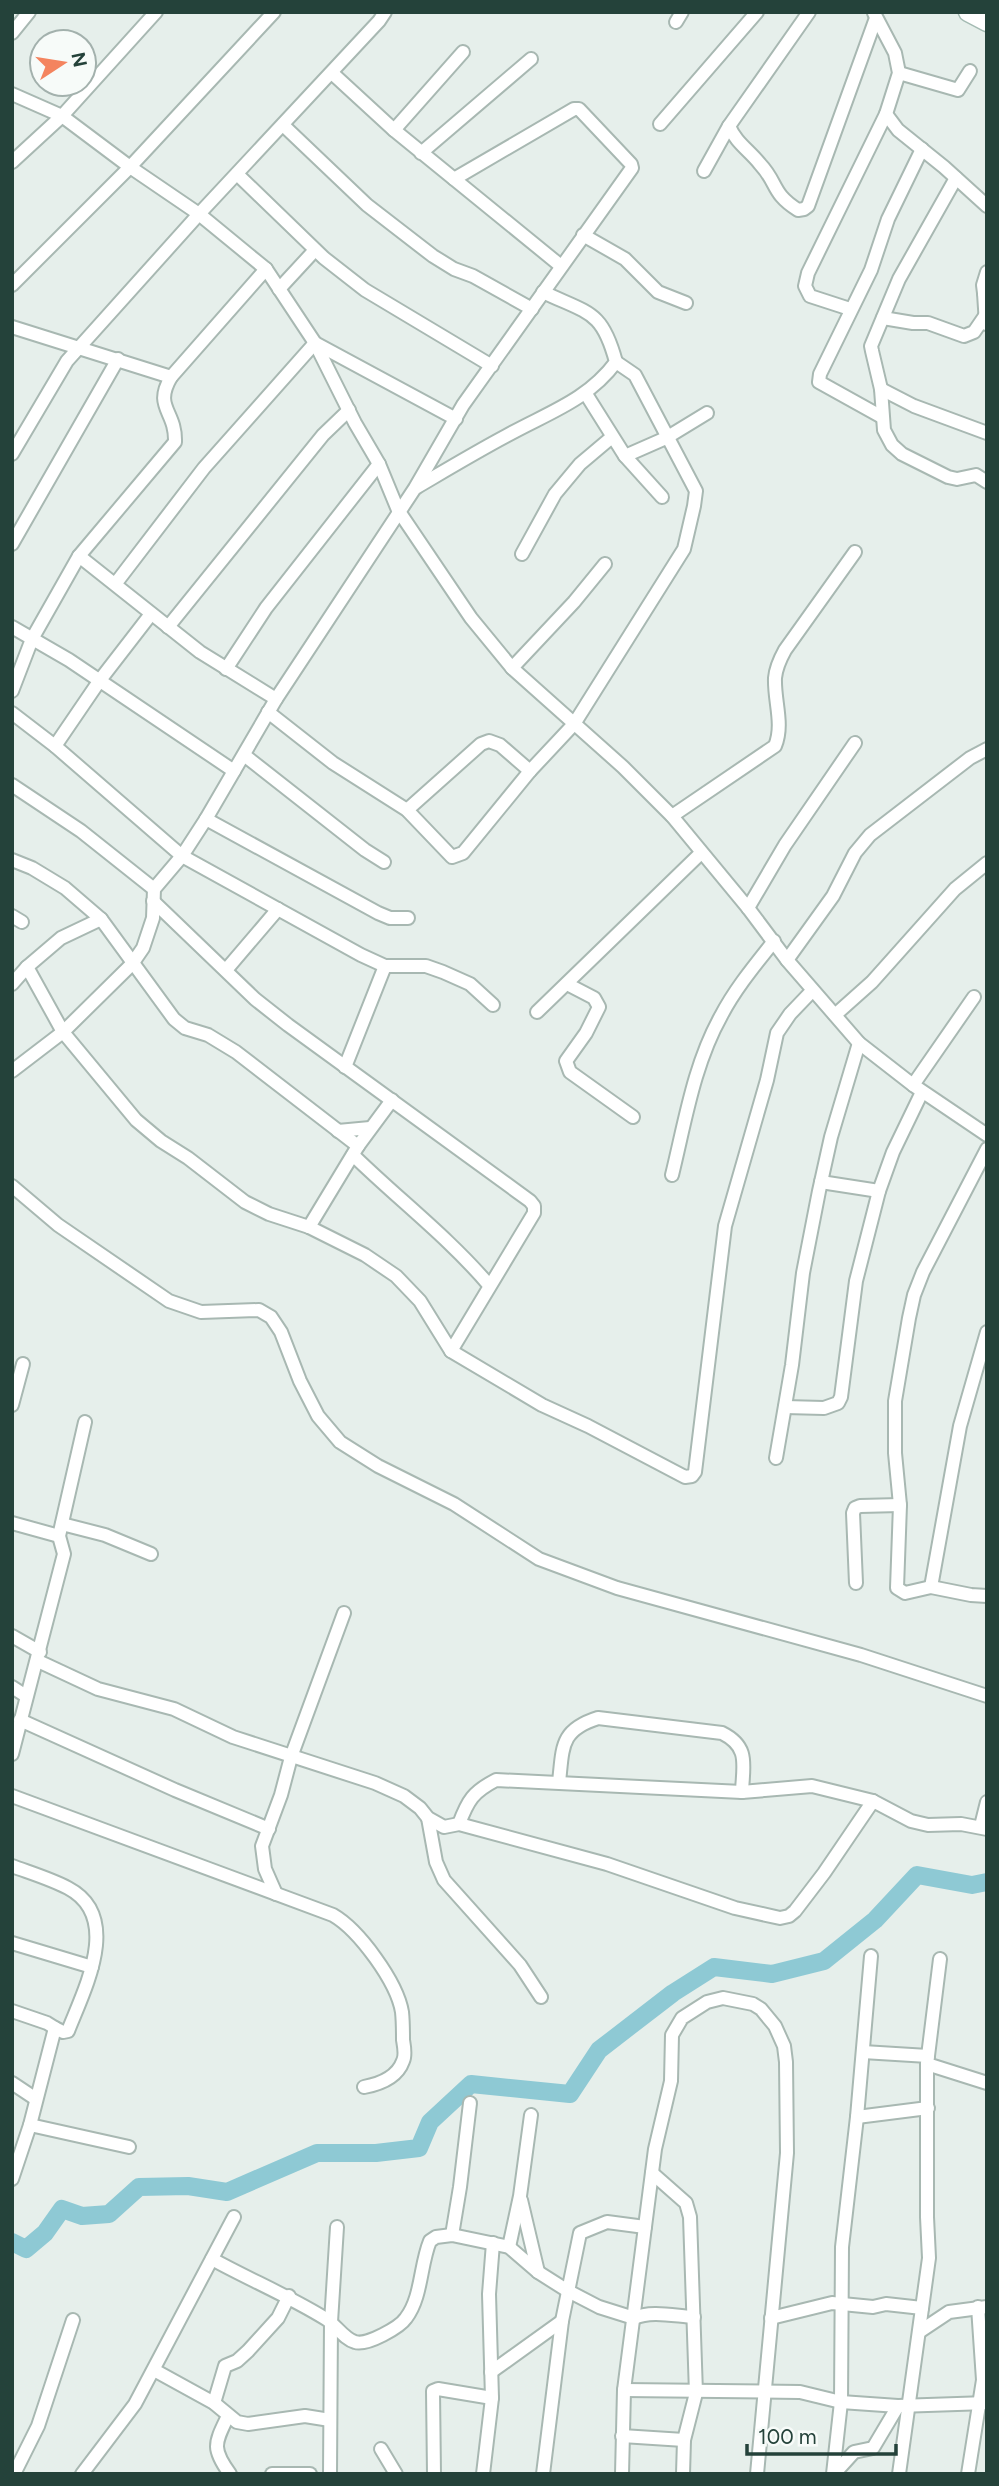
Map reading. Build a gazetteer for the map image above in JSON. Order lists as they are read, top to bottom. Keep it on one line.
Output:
{"scale_bar":"100 m","north":"right"}
